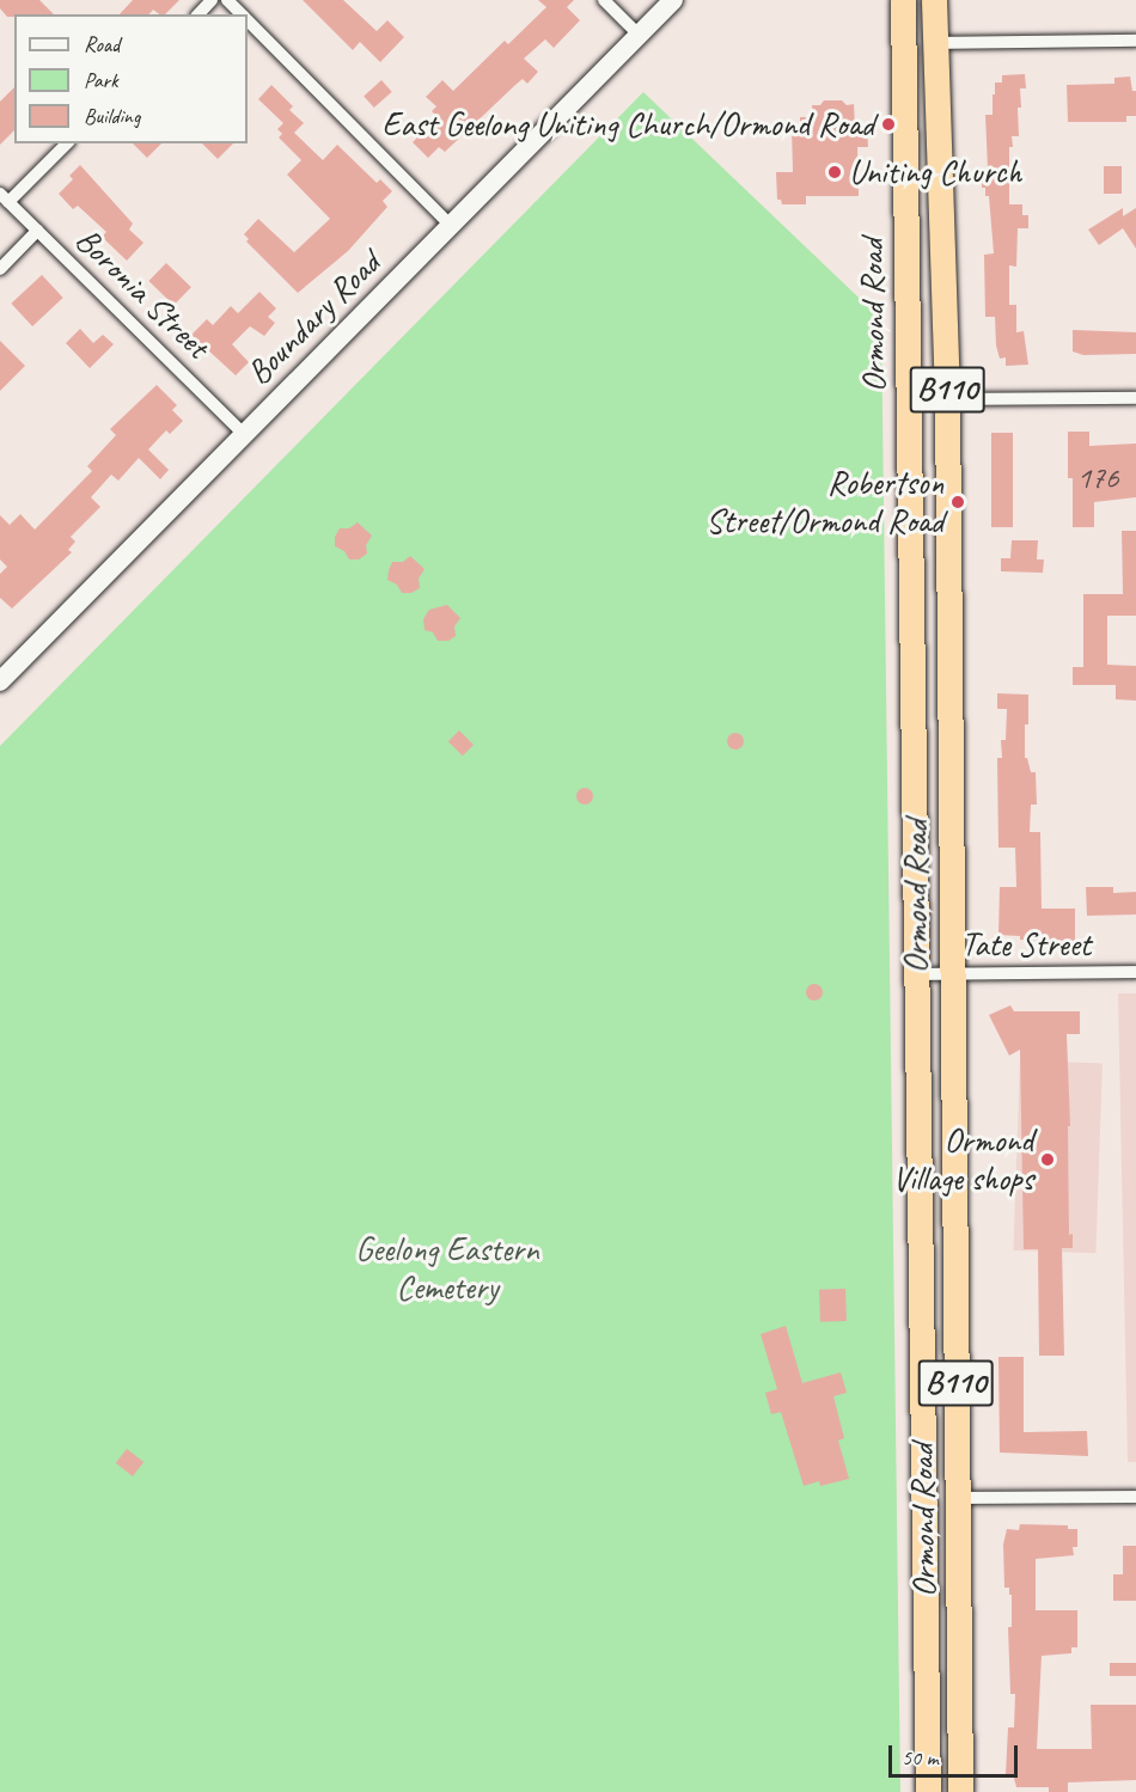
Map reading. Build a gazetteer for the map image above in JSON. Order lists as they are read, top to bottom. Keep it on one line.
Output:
{"streets":{"highway":["Ormond Road","B110"],"main road":["Boundary Road"],"street":["Boronia Street","Tate Street"]},"crossings":[["Boronia Street","Boundary Road"],["Ormond Road","Tate Street"]],"parks":["Geelong Eastern Cemetery"],"places":["East Geelong Uniting Church/Ormond Road","Uniting Church","Robertson Street/Ormond Road","Ormond Village shops"],"house_numbers":["176"],"legend":["Road","Park","Building"],"scale_bar":"50 m"}
